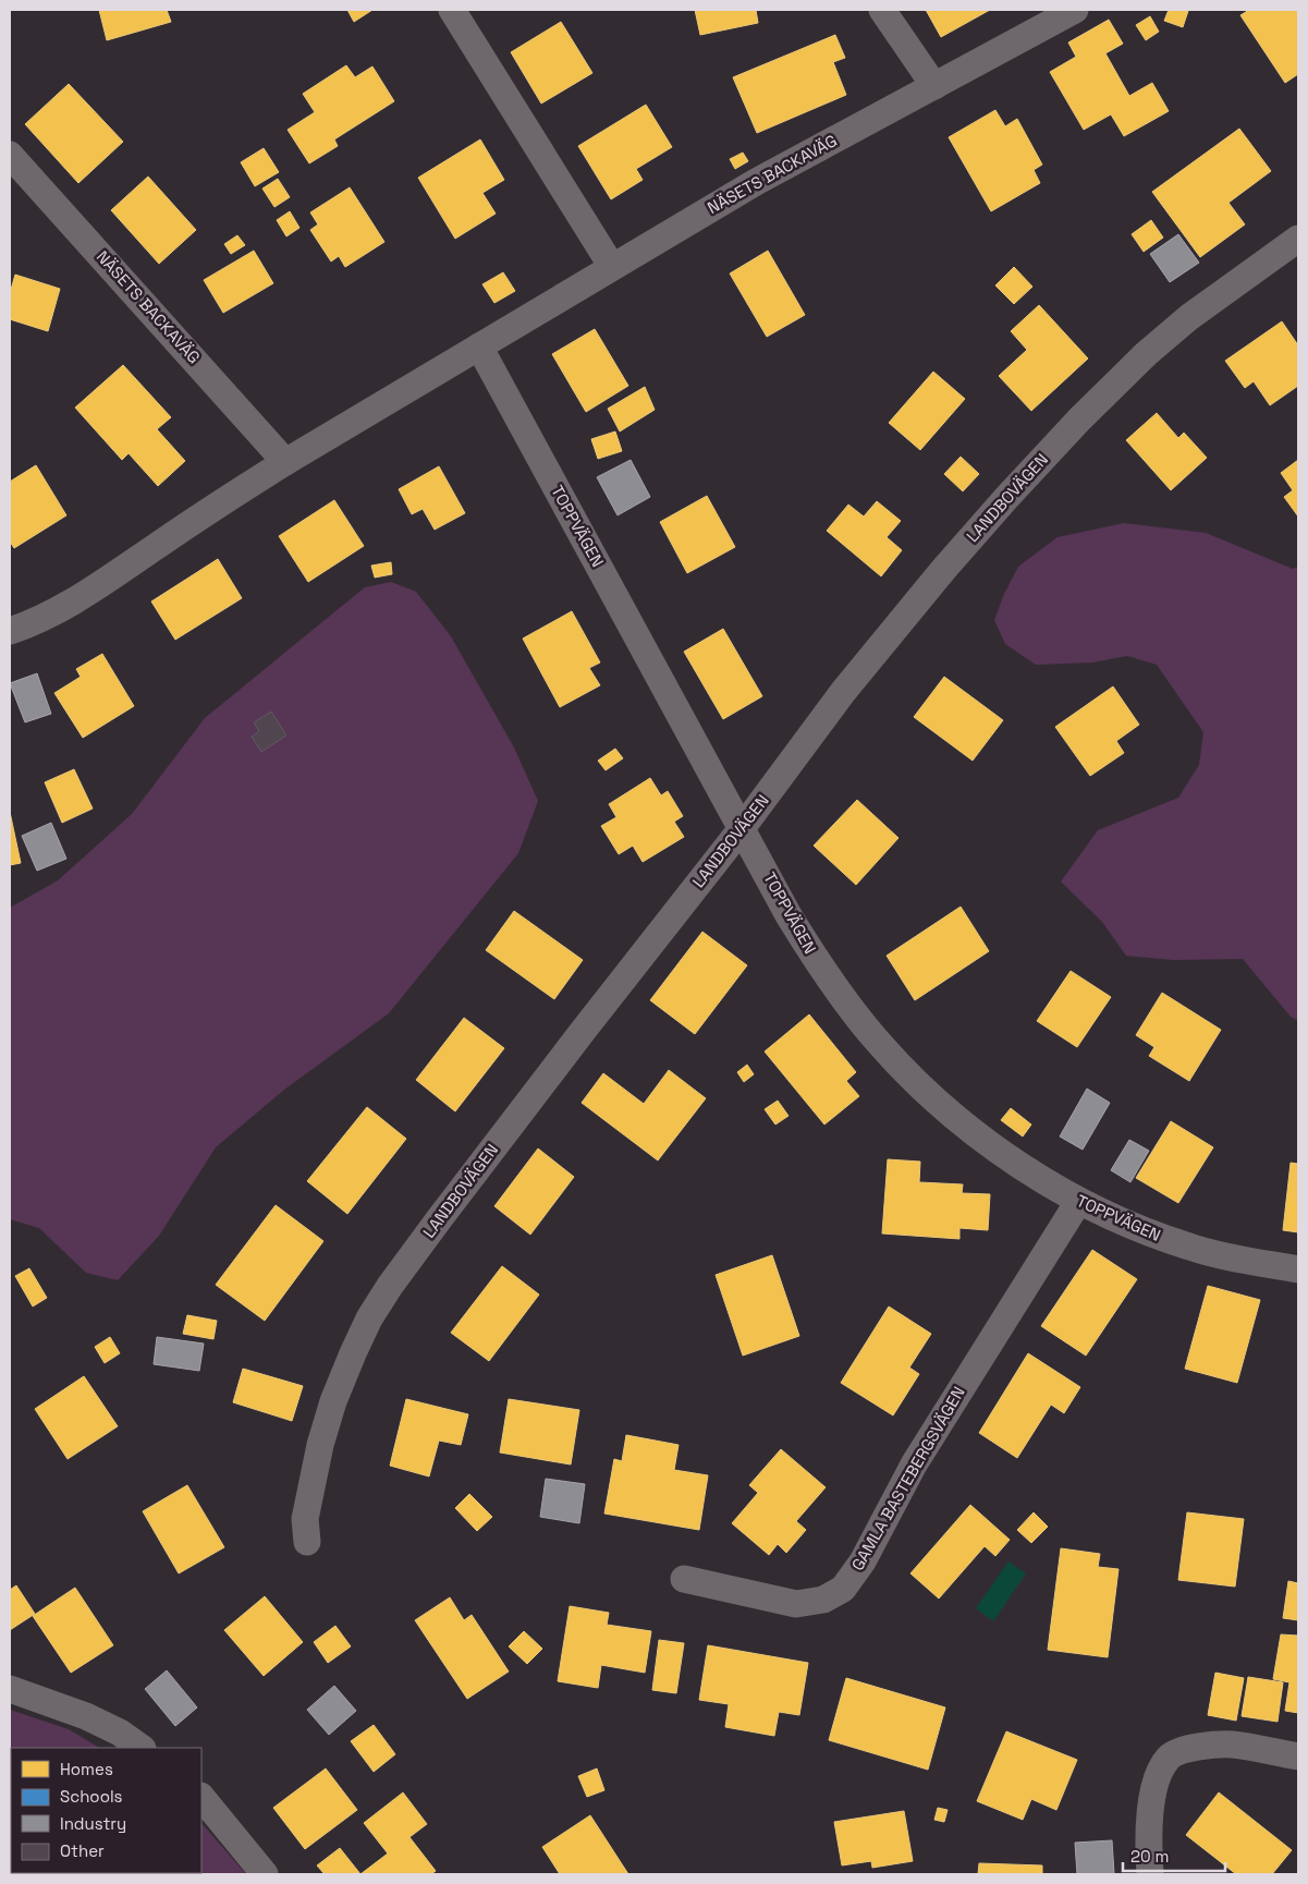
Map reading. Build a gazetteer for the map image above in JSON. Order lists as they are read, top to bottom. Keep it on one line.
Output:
{"streets":{"street":["NÄSETS BACKAVÄG","LANDBOVÄGEN","TOPPVÄGEN","GAMLA BASTEBERGSVÄGEN"]},"crossings":[["NÄSETS BACKAVÄG","TOPPVÄGEN"],["LANDBOVÄGEN","TOPPVÄGEN"],["TOPPVÄGEN","GAMLA BASTEBERGSVÄGEN"]],"legend":["Homes","Schools","Industry","Other"],"scale_bar":"20 m"}
